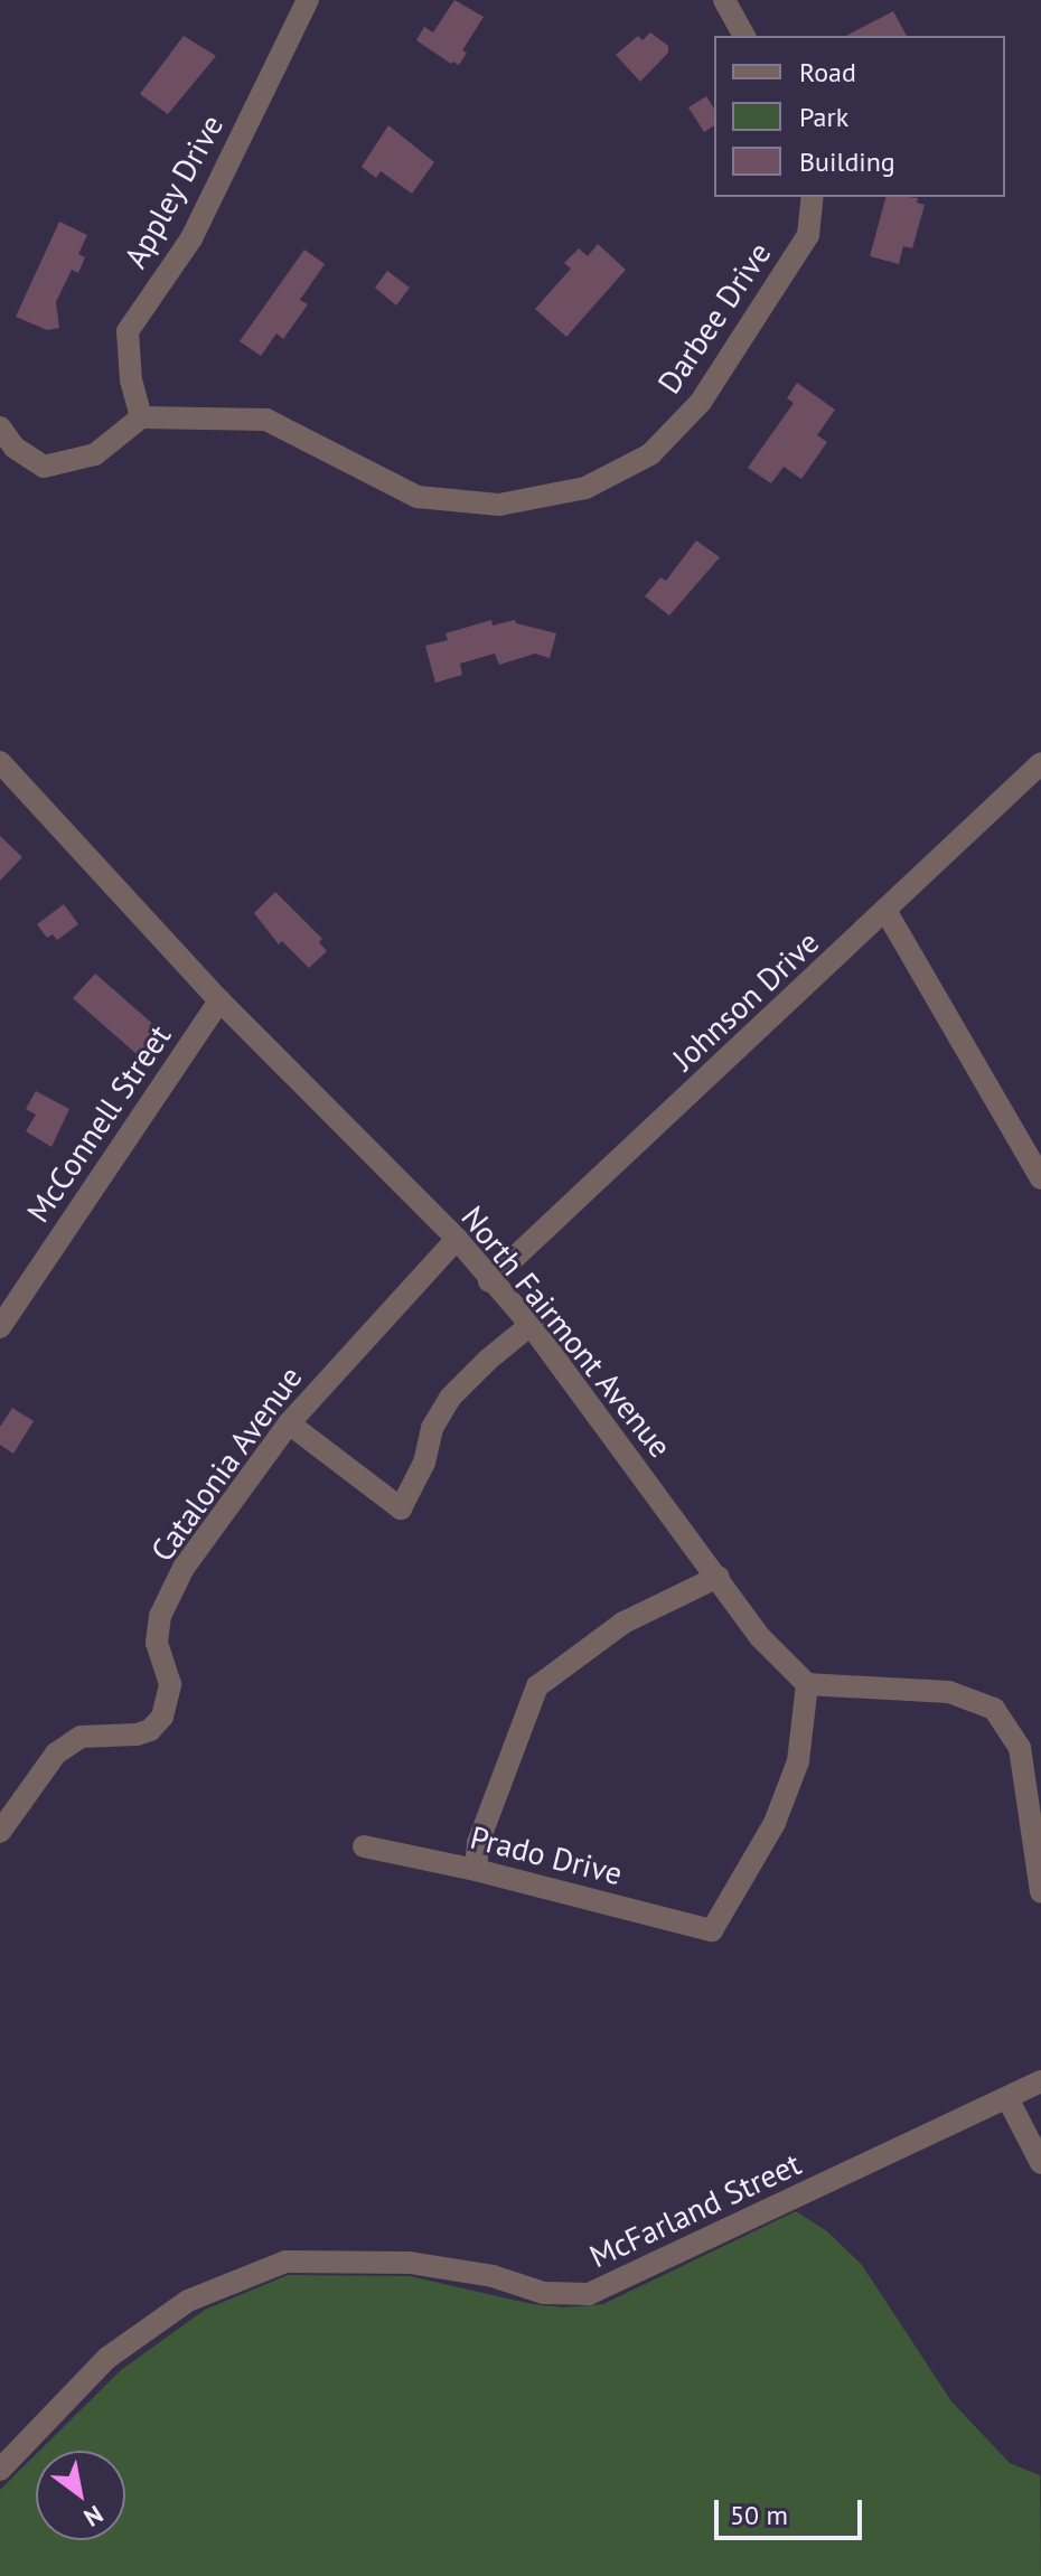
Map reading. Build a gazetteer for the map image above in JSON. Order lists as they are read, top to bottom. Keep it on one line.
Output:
{"streets":{"street":["Appley Drive","Darbee Drive","Johnson Drive","McConnell Street","North Fairmont Avenue","Catalonia Avenue","Prado Drive","McFarland Street"]},"crossings":[["Appley Drive","Darbee Drive"],["Johnson Drive","North Fairmont Avenue"],["McConnell Street","North Fairmont Avenue"],["North Fairmont Avenue","Catalonia Avenue"],["North Fairmont Avenue","Prado Drive"]],"legend":["Road","Park","Building"],"scale_bar":"50 m","north":"bottom right"}
